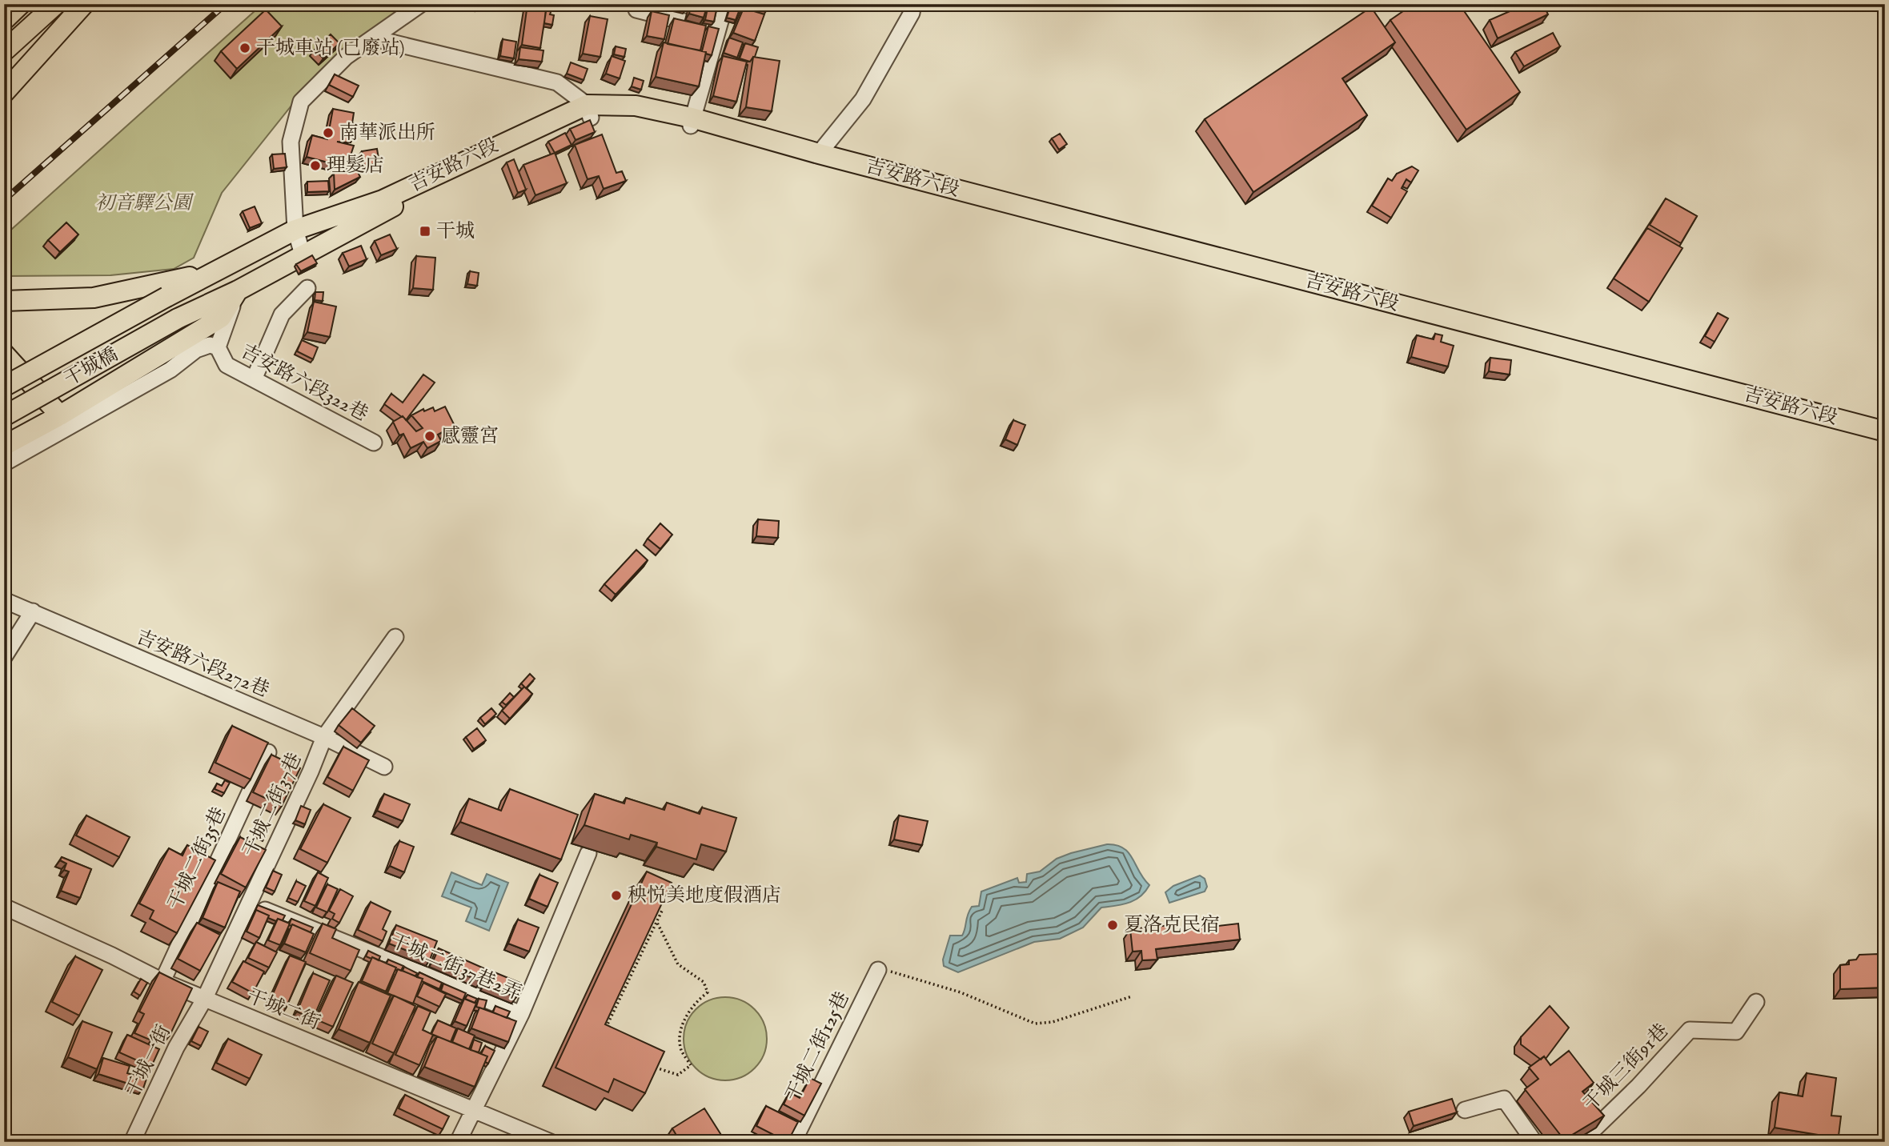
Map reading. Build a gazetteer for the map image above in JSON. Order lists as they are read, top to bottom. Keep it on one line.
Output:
{"streets":{"main road":["吉安路六段","干城橋"],"street":["吉安路六段322巷","吉安路六段272巷","干城二街37巷","干城二街35巷","干城二街37巷2弄","干城二街","干城二街125巷","干城一街","干城三街91巷"]},"crossings":[["吉安路六段","干城橋"],["吉安路六段","吉安路六段322巷"],["吉安路六段272巷","干城二街37巷"],["干城二街37巷","干城二街37巷2弄"],["干城二街37巷","干城二街"],["干城二街37巷","干城一街"],["干城二街35巷","干城二街"],["干城二街37巷2弄","干城二街"],["干城二街","干城一街"]],"parks":["初音驛公園"],"places":{"other":["干城車站 (已廢站)","南華派出所","理髮店","感靈宮","秧悦美地度假酒店","夏洛克民宿"],"transit":["干城"]}}
